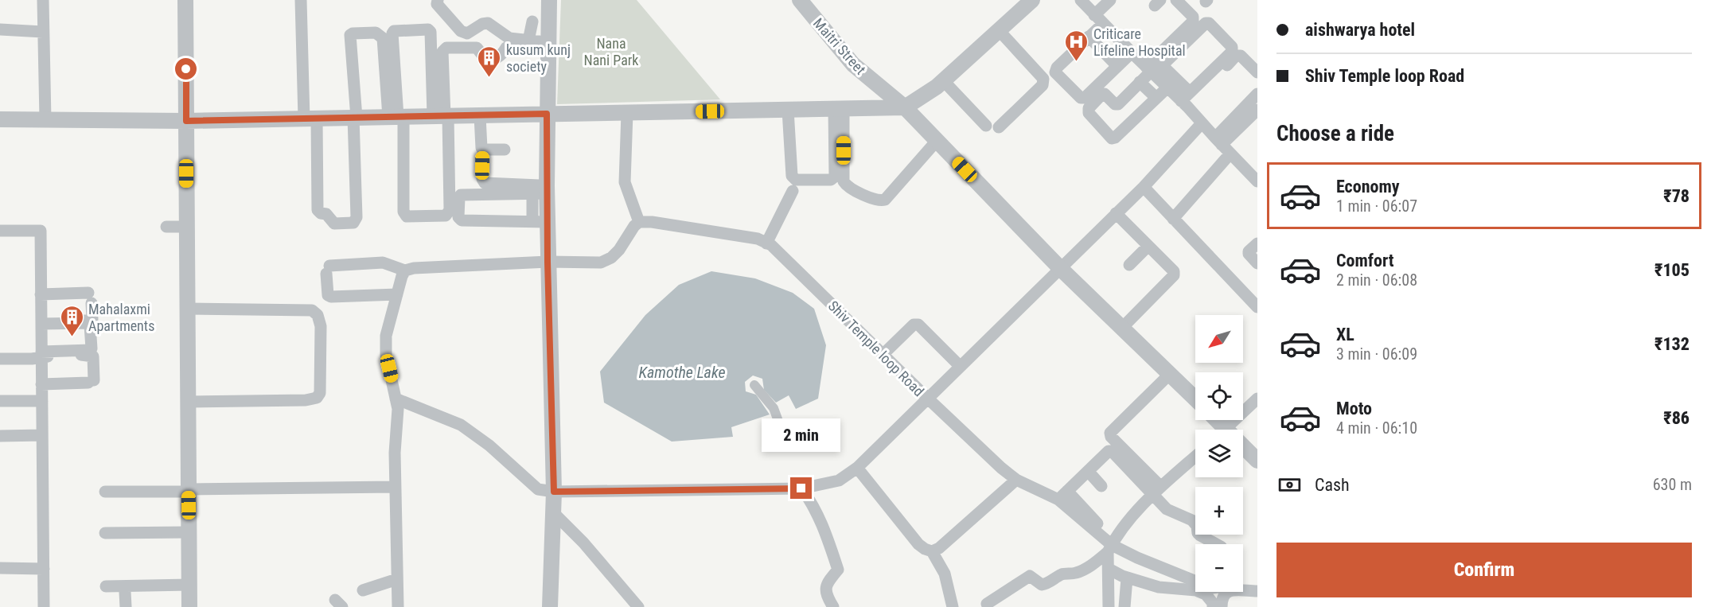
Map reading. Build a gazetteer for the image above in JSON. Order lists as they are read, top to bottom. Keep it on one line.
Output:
{"streets":{"street":["Maitri Street","Shiv Temple loop Road"]},"water":["Kamothe Lake"],"parks":["Nana Nani Park"],"places":{"hospital":["Criticare Lifeline Hospital"],"building":["kusum kunj society","Mahalaxmi Apartments"]},"north":"bottom left","page":{"banner":["aishwarya hotel","Shiv Temple loop Road"],"heading":"Choose a ride","list":[{"name":"Economy","note":"1 min · 06:07","value":"₹78"},{"name":"Comfort","note":"2 min · 06:08","value":"₹105"},{"name":"XL","note":"3 min · 06:09","value":"₹132"},{"name":"Moto","note":"4 min · 06:10","value":"₹86"}],"map_buttons":["+","−"],"bubble":"2 min","pay":["Cash","630 m"],"buttons":"Confirm"}}
